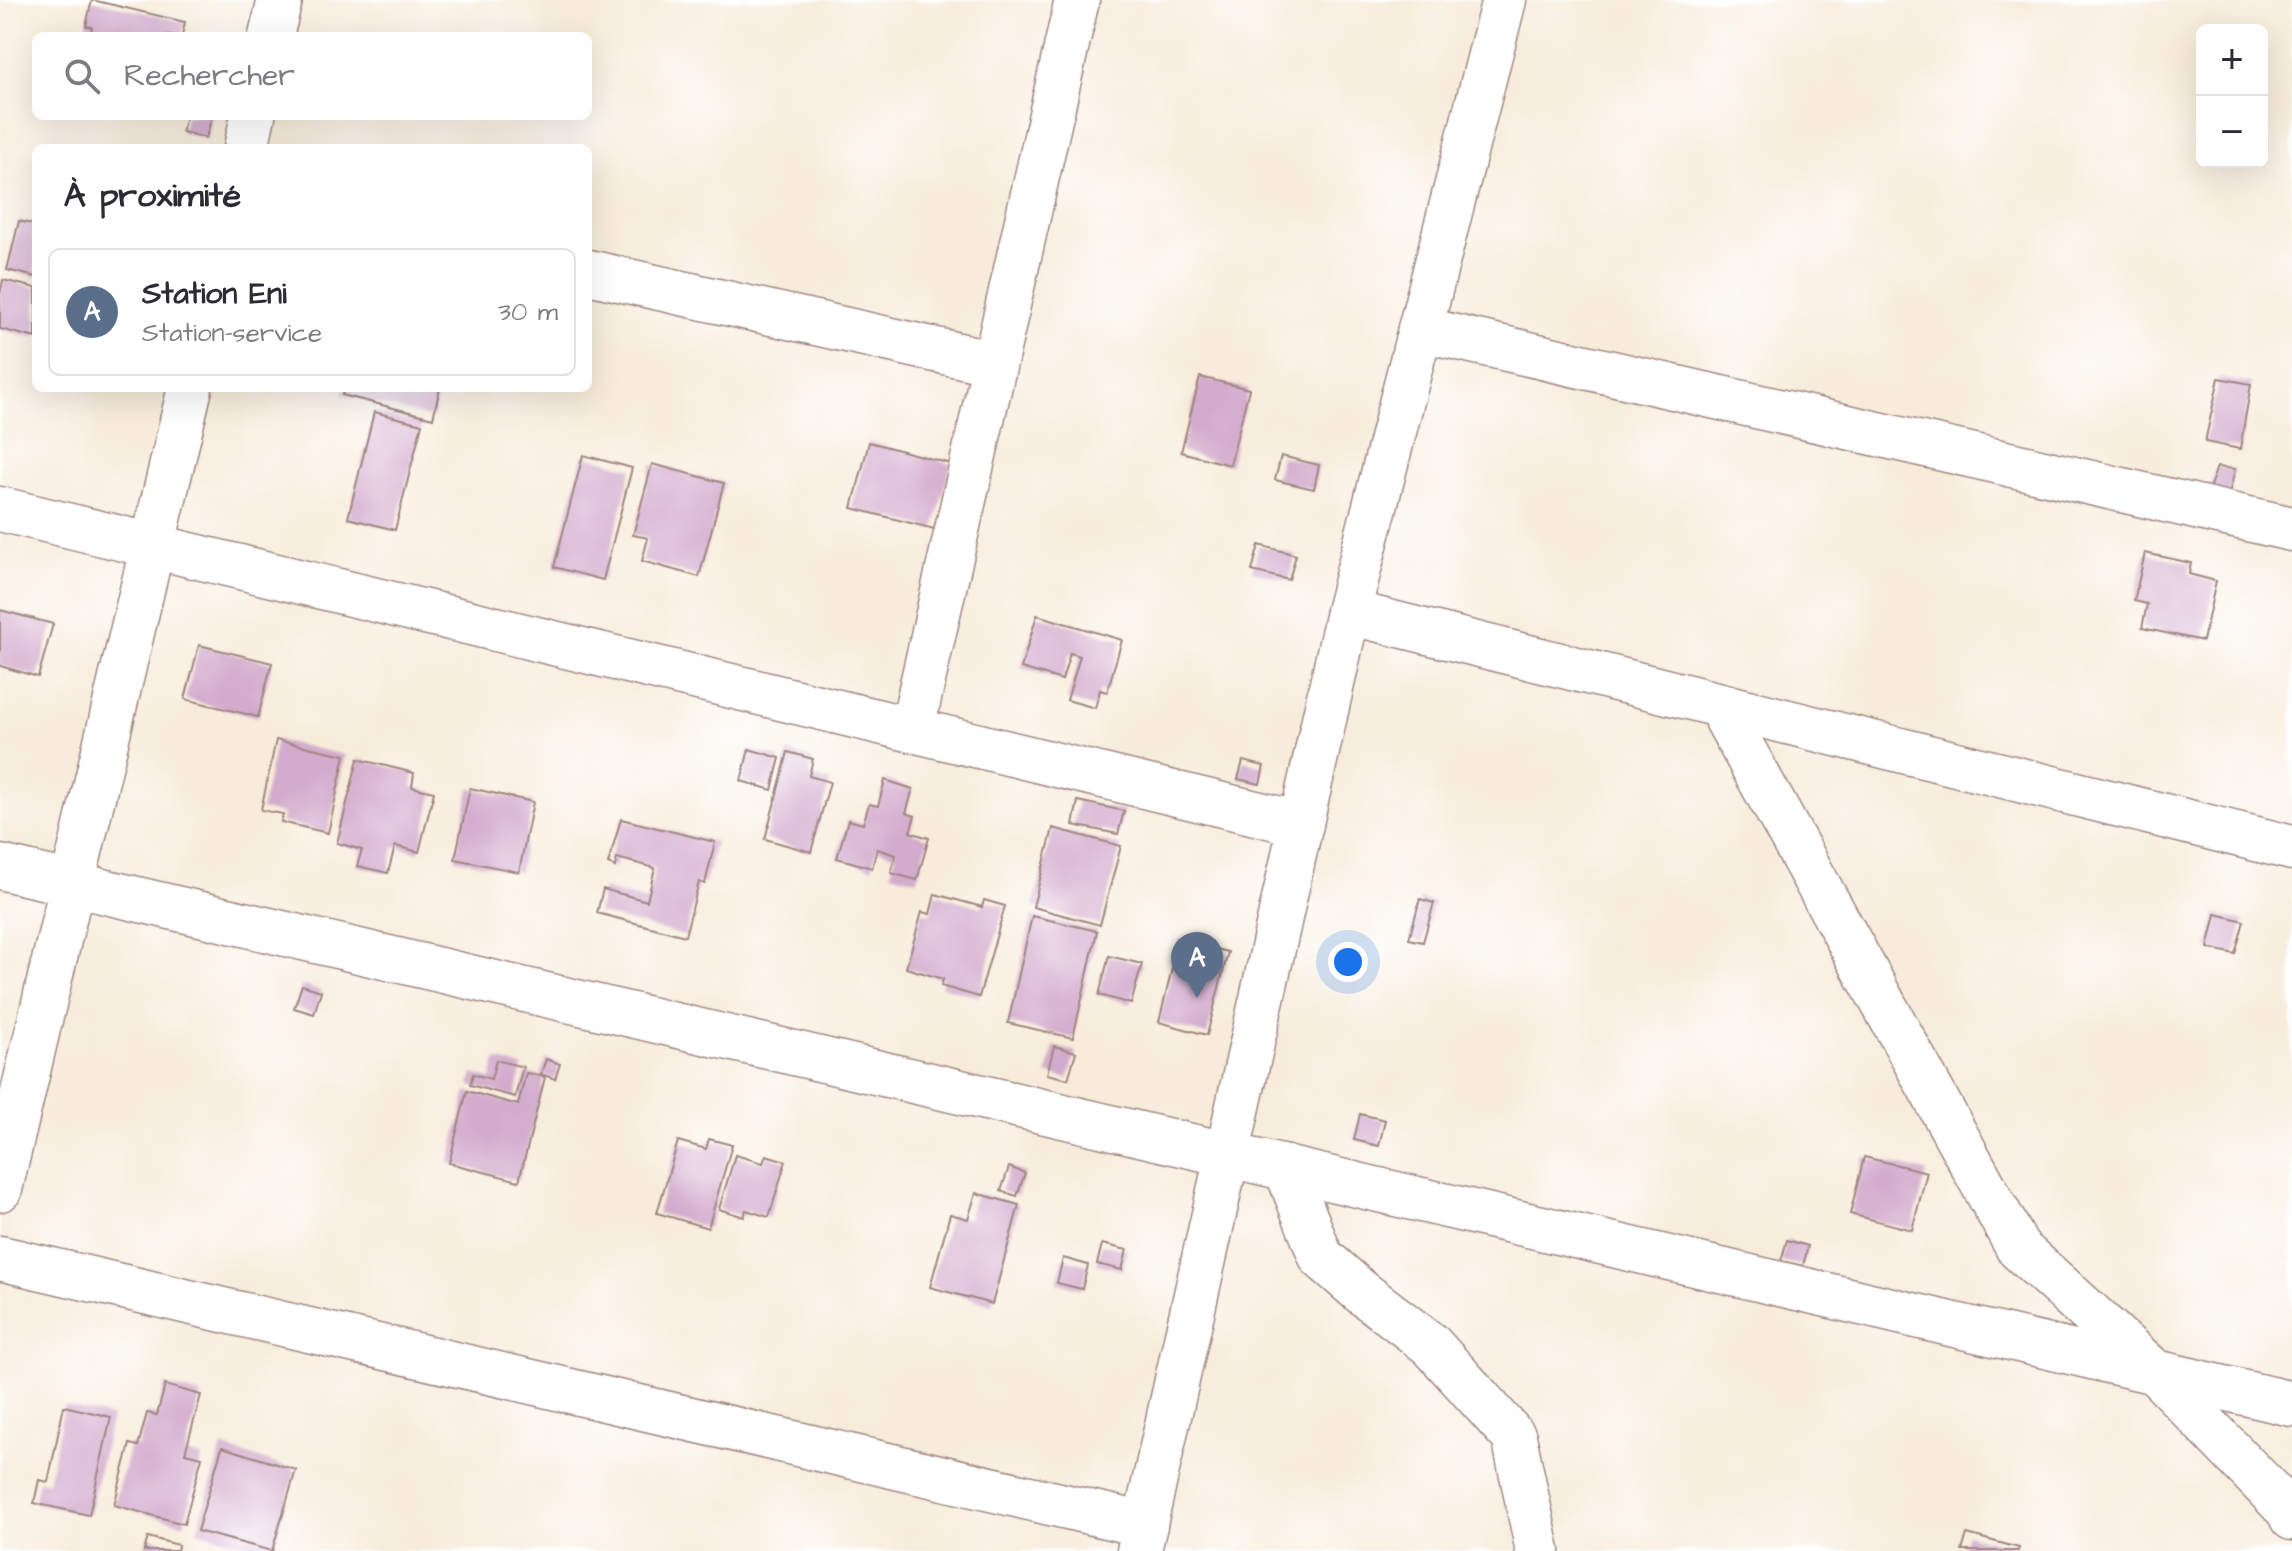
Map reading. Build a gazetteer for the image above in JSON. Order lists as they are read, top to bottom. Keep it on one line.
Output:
{"page":{"map_buttons":["+","−"],"search":"Rechercher","heading":"À proximité","list":[{"mark":"A","name":"Station Eni","note":"Station-service","value":"30 m"}],"pins":"A"}}
